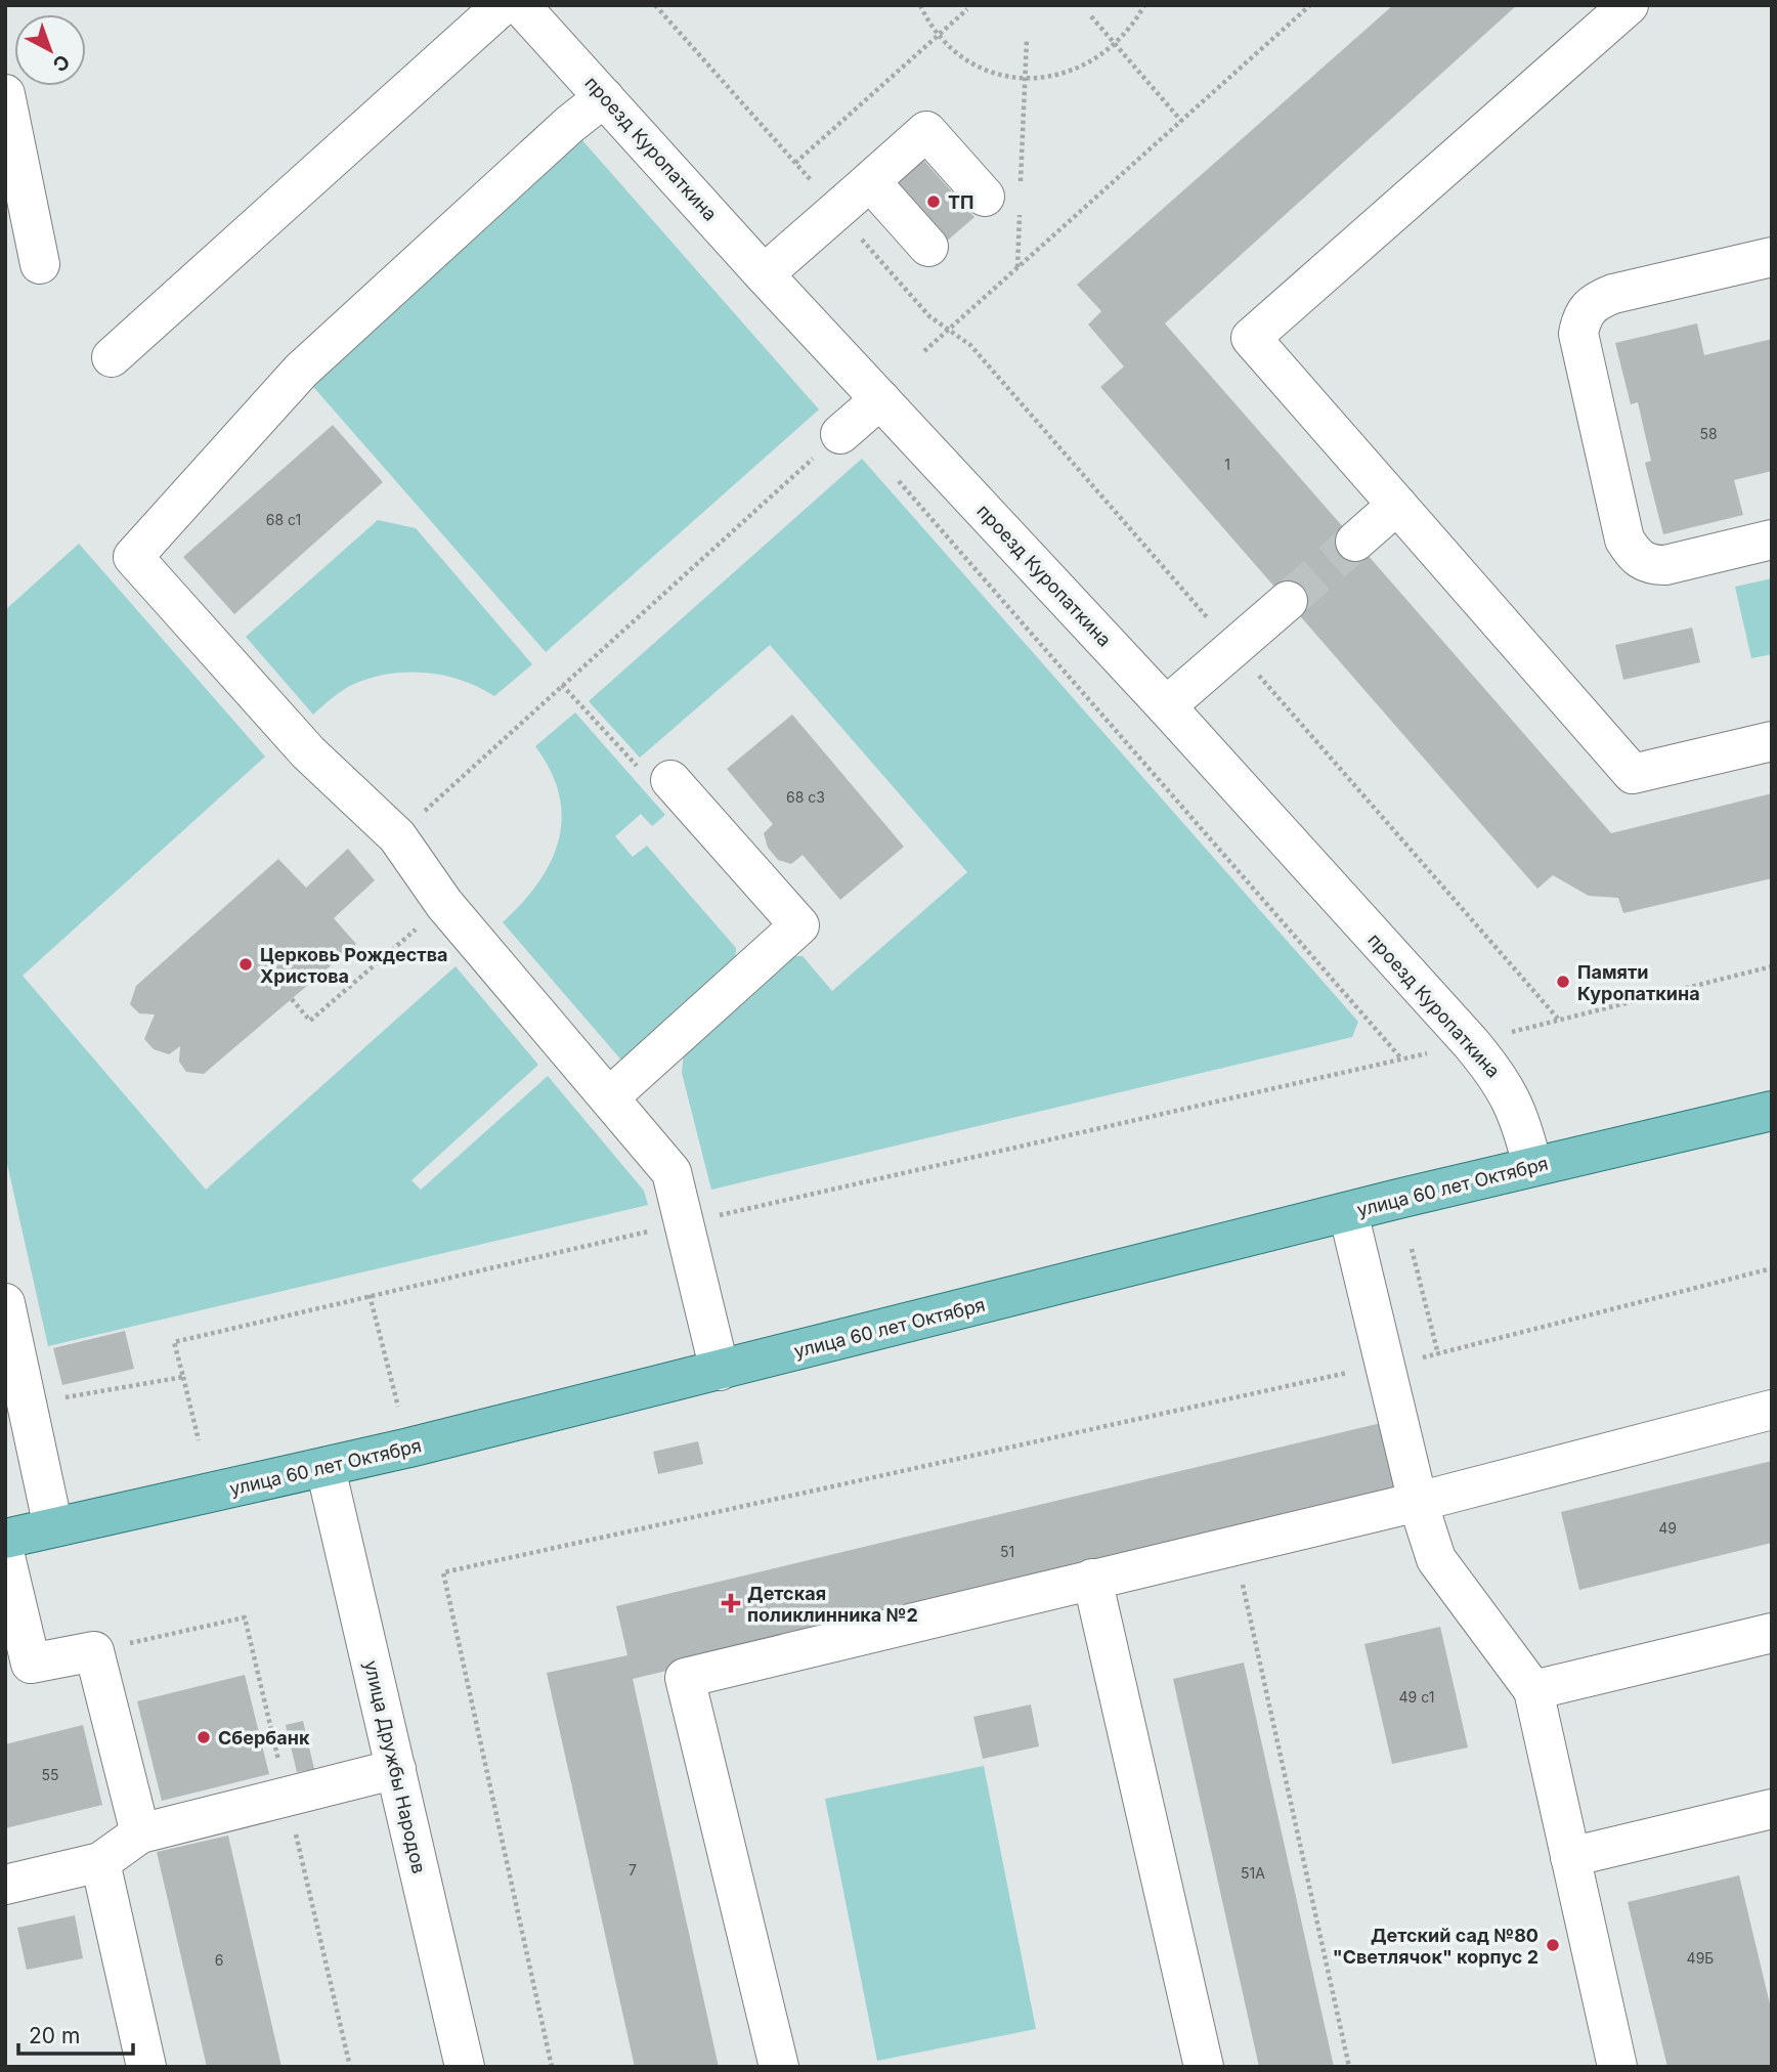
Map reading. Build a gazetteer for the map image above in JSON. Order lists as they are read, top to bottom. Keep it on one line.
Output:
{"streets":{"main road":["улица 60 лет Октября"],"street":["проезд Куропаткина","улица Дружбы Народов"]},"crossings":[["проезд Куропаткина","улица 60 лет Октября"],["улица 60 лет Октября","улица Дружбы Народов"]],"places":{"other":["ТП","Церковь Рождества Христова","Памяти Куропаткина","Сбербанк","Детский сад №80 \"Светлячок\" корпус 2"],"health":["Детская поликлинника №2"]},"house_numbers":["58","1","68 с1","68 с3","49","51","49 с1","55","7","51А","49Б","6"],"scale_bar":"20 m","north":"bottom right"}
